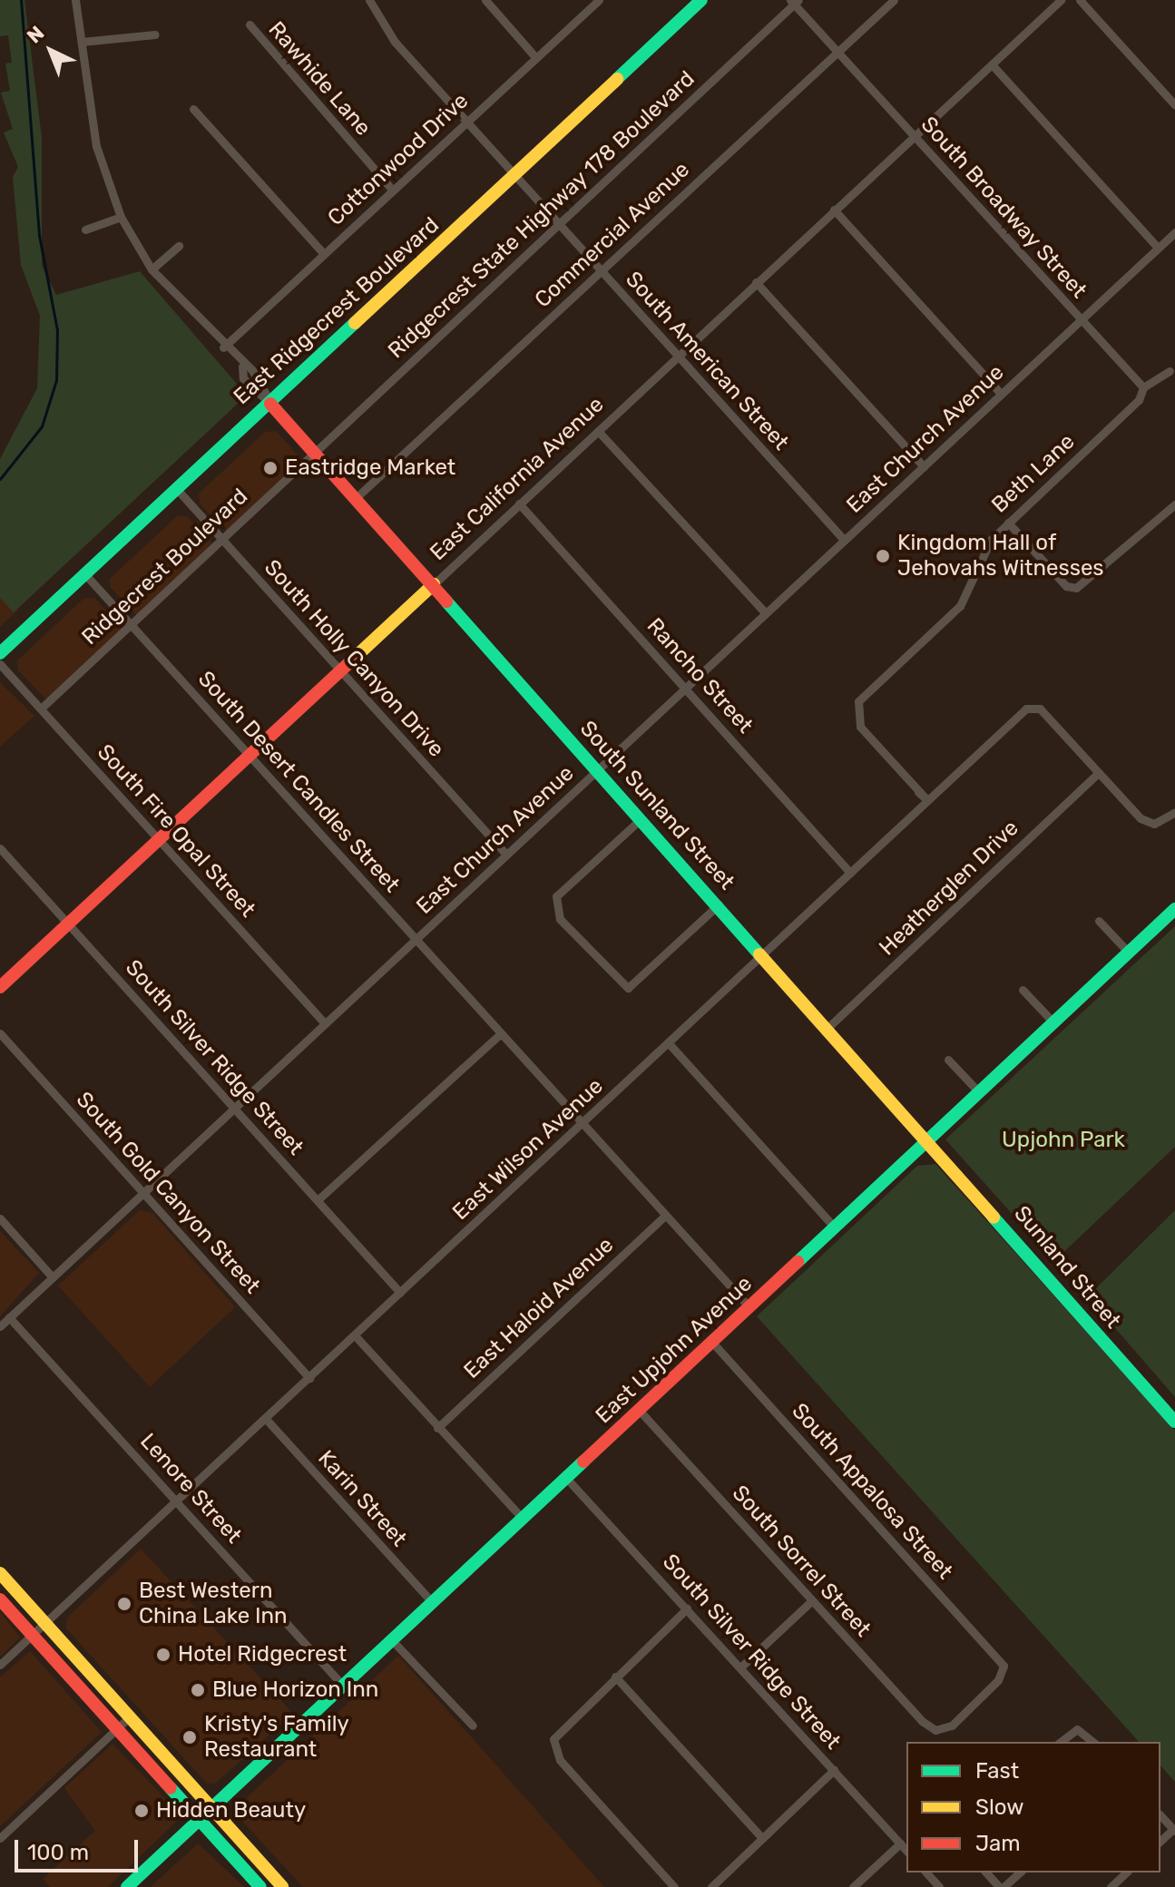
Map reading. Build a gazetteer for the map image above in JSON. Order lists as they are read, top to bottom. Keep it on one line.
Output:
{"streets":{"street":["Rawhide Lane","Cottonwood Drive","South Broadway Street","Ridgecrest State Highway 178 Boulevard","Commercial Avenue","East Ridgecrest Boulevard","South American Street","East Church Avenue","Beth Lane","East California Avenue","Ridgecrest Boulevard","South Holly Canyon Drive","Rancho Street","South Desert Candles Street","South Sunland Street","South Fire Opal Street","Heatherglen Drive","South Silver Ridge Street","East Wilson Avenue","South Gold Canyon Street","Sunland Street","East Haloid Avenue","East Upjohn Avenue","Lenore Street","South Appalosa Street","Karin Street","South Sorrel Street"]},"crossings":[["Rawhide Lane","Cottonwood Drive"],["Cottonwood Drive","South American Street"],["South Broadway Street","Ridgecrest State Highway 178 Boulevard"],["South Broadway Street","Commercial Avenue"],["South Broadway Street","East Church Avenue"],["South Broadway Street","Beth Lane"],["South Broadway Street","East California Avenue"],["Ridgecrest State Highway 178 Boulevard","South American Street"],["Ridgecrest State Highway 178 Boulevard","Ridgecrest Boulevard"],["Commercial Avenue","South American Street"],["Commercial Avenue","South Sunland Street"],["East Ridgecrest Boulevard","South American Street"],["East Ridgecrest Boulevard","South Holly Canyon Drive"],["East Ridgecrest Boulevard","South Desert Candles Street"],["South American Street","East Church Avenue"],["South American Street","East California Avenue"],["East Church Avenue","South Holly Canyon Drive"],["East Church Avenue","Rancho Street"],["East Church Avenue","South Desert Candles Street"],["East Church Avenue","South Sunland Street"],["East Church Avenue","South Fire Opal Street"],["East Church Avenue","South Silver Ridge Street"],["East Church Avenue","South Gold Canyon Street"],["East Church Avenue","Lenore Street"],["Beth Lane","East Wilson Avenue"],["East California Avenue","South Holly Canyon Drive"],["East California Avenue","Rancho Street"],["East California Avenue","South Desert Candles Street"],["East California Avenue","South Sunland Street"],["East California Avenue","South Fire Opal Street"],["East California Avenue","South Silver Ridge Street"],["Ridgecrest Boulevard","South Holly Canyon Drive"],["Ridgecrest Boulevard","South Desert Candles Street"],["Ridgecrest Boulevard","South Fire Opal Street"],["Rancho Street","East Wilson Avenue"],["South Desert Candles Street","East Wilson Avenue"],["South Desert Candles Street","East Haloid Avenue"],["South Desert Candles Street","East Upjohn Avenue"],["South Sunland Street","Heatherglen Drive"],["South Sunland Street","East Wilson Avenue"],["South Sunland Street","Sunland Street"],["South Sunland Street","East Upjohn Avenue"],["Heatherglen Drive","East Wilson Avenue"],["South Silver Ridge Street","East Wilson Avenue"],["South Silver Ridge Street","East Upjohn Avenue"],["East Wilson Avenue","South Gold Canyon Street"],["East Wilson Avenue","Lenore Street"],["East Wilson Avenue","Karin Street"],["Sunland Street","East Upjohn Avenue"],["East Upjohn Avenue","Lenore Street"],["East Upjohn Avenue","South Appalosa Street"],["East Upjohn Avenue","Karin Street"],["East Upjohn Avenue","South Sorrel Street"],["South Appalosa Street","South Sorrel Street"]],"parks":["Upjohn Park"],"places":["Eastridge Market","Kingdom Hall of Jehovahs Witnesses","Best Western China Lake Inn","Hotel Ridgecrest","Blue Horizon Inn","Kristy's Family Restaurant","Hidden Beauty"],"legend":["Fast","Slow","Jam"],"scale_bar":"100 m","north":"top left"}
